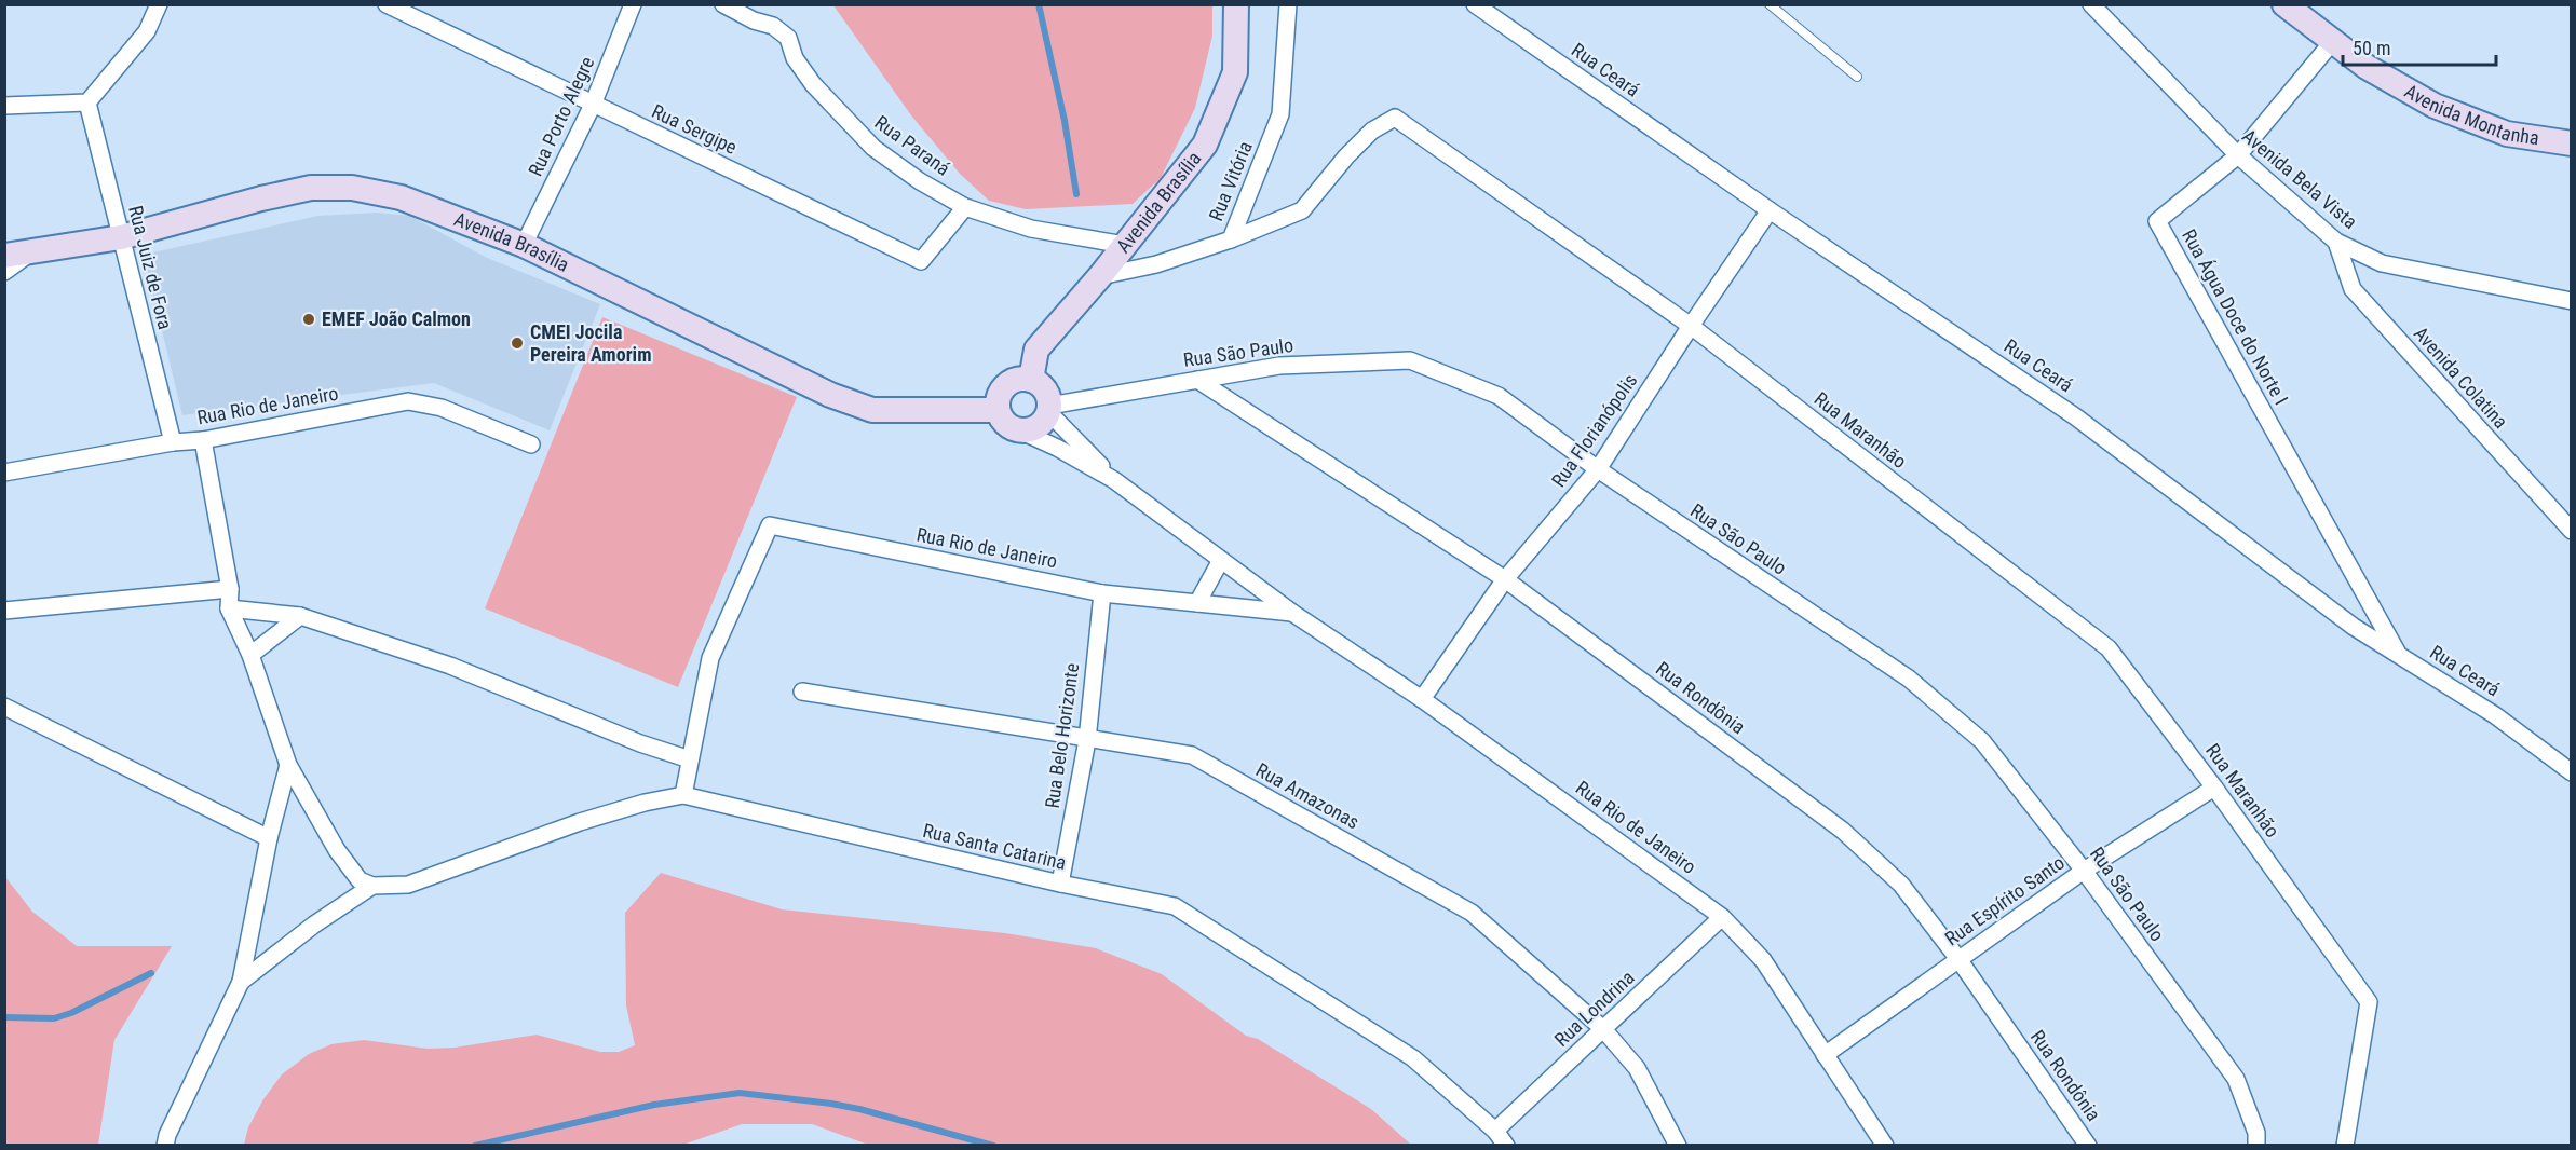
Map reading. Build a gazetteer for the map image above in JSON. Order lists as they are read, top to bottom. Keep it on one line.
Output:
{"streets":{"street":["Rua Ceará","Avenida Montanha","Rua Porto Alegre","Rua Sergipe","Rua Paraná","Avenida Bela Vista","Rua Vitória","Avenida Brasília","Rua Juiz de Fora","Rua Água Doce do Norte I","Rua São Paulo","Avenida Colatina","Rua Rio de Janeiro","Rua Florianópolis","Rua Maranhão","Rua Rondônia","Rua Belo Horizonte","Rua Amazonas","Rua Santa Catarina","Rua Espírito Santo","Rua Londrina"]},"crossings":[["Rua Ceará","Rua Água Doce do Norte I"],["Rua Ceará","Rua Florianópolis"],["Avenida Montanha","Rua Água Doce do Norte I"],["Rua Porto Alegre","Rua Sergipe"],["Rua Porto Alegre","Avenida Brasília"],["Rua Sergipe","Rua Paraná"],["Rua Paraná","Avenida Brasília"],["Avenida Bela Vista","Rua Água Doce do Norte I"],["Avenida Bela Vista","Avenida Colatina"],["Rua Vitória","Avenida Brasília"],["Rua Vitória","Rua Maranhão"],["Avenida Brasília","Rua Juiz de Fora"],["Avenida Brasília","Rua São Paulo"],["Avenida Brasília","Rua Rio de Janeiro"],["Rua Juiz de Fora","Rua Rio de Janeiro"],["Rua São Paulo","Rua Rio de Janeiro"],["Rua São Paulo","Rua Florianópolis"],["Rua São Paulo","Rua Rondônia"],["Rua São Paulo","Rua Espírito Santo"],["Rua Rio de Janeiro","Rua Florianópolis"],["Rua Rio de Janeiro","Rua Belo Horizonte"],["Rua Rio de Janeiro","Rua Espírito Santo"],["Rua Rio de Janeiro","Rua Londrina"],["Rua Florianópolis","Rua Maranhão"],["Rua Florianópolis","Rua Rondônia"],["Rua Maranhão","Rua Espírito Santo"],["Rua Rondônia","Rua Espírito Santo"],["Rua Belo Horizonte","Rua Amazonas"],["Rua Belo Horizonte","Rua Santa Catarina"],["Rua Amazonas","Rua Londrina"],["Rua Santa Catarina","Rua Londrina"]],"places":["EMEF João Calmon","CMEI Jocila Pereira Amorim"],"scale_bar":"50 m"}
